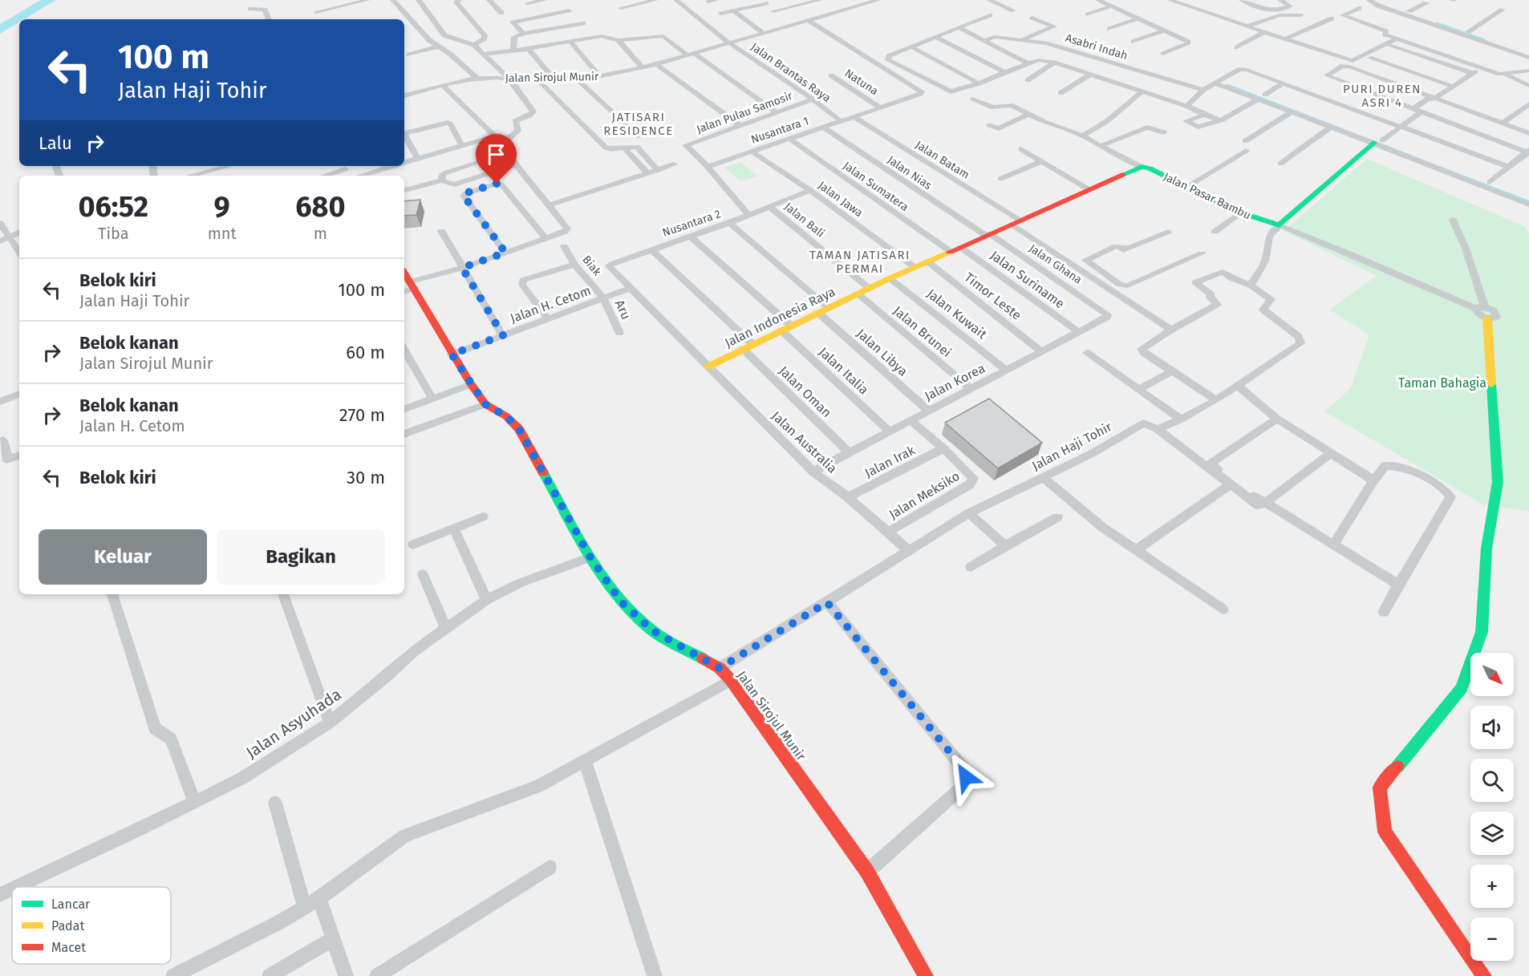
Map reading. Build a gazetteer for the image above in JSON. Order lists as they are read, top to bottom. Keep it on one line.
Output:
{"streets":{"street":["Asabri Indah","Jalan Brantas Raya","Jalan Sirojul Munir","Natuna","Jalan Pulau Samosir","Nusantara 1","Jalan Batam","Jalan Nias","Jalan Sumatera","Jalan Pasar Bambu","Jalan Jawa","Jalan Bali","Nusantara 2","Jalan Ghana","Biak","Jalan Suriname","Timor Leste","Jalan H. Cetom","Aru","Jalan Kuwait","Jalan Indonesia Raya","Jalan Brunei","Jalan Libya","Jalan Italia","Jalan Korea","Jalan Oman","Jalan Australia","Jalan Haji Tohir","Jalan Irak","Jalan Meksiko","Jalan Asyuhada"]},"crossings":[["Jalan Brantas Raya","Jalan Sirojul Munir"],["Jalan Brantas Raya","Jalan Pulau Samosir"],["Jalan Brantas Raya","Nusantara 1"],["Jalan Sirojul Munir","Nusantara 1"],["Jalan Sirojul Munir","Jalan H. Cetom"],["Jalan Sirojul Munir","Jalan Haji Tohir"],["Jalan Sirojul Munir","Jalan Asyuhada"],["Natuna","Nusantara 1"],["Jalan Pulau Samosir","Nusantara 1"],["Nusantara 1","Jalan Batam"],["Nusantara 1","Jalan Nias"],["Nusantara 1","Jalan Sumatera"],["Nusantara 1","Jalan Jawa"],["Jalan Batam","Jalan Indonesia Raya"],["Jalan Nias","Jalan Ghana"],["Jalan Nias","Jalan Indonesia Raya"],["Jalan Sumatera","Jalan Suriname"],["Jalan Sumatera","Jalan Indonesia Raya"],["Jalan Jawa","Nusantara 2"],["Jalan Jawa","Jalan Indonesia Raya"],["Jalan Bali","Nusantara 2"],["Jalan Bali","Jalan Indonesia Raya"],["Nusantara 2","Jalan H. Cetom"],["Nusantara 2","Jalan Libya"],["Nusantara 2","Jalan Italia"],["Nusantara 2","Jalan Oman"],["Nusantara 2","Jalan Australia"],["Jalan Ghana","Jalan Indonesia Raya"],["Jalan Ghana","Jalan Korea"],["Biak","Jalan H. Cetom"],["Biak","Aru"],["Jalan Suriname","Jalan Indonesia Raya"],["Jalan Suriname","Jalan Korea"],["Timor Leste","Jalan Indonesia Raya"],["Timor Leste","Jalan Korea"],["Jalan H. Cetom","Aru"],["Jalan H. Cetom","Jalan Australia"],["Jalan Kuwait","Jalan Indonesia Raya"],["Jalan Kuwait","Jalan Korea"],["Jalan Indonesia Raya","Jalan Brunei"],["Jalan Indonesia Raya","Jalan Libya"],["Jalan Indonesia Raya","Jalan Italia"],["Jalan Indonesia Raya","Jalan Oman"],["Jalan Indonesia Raya","Jalan Australia"],["Jalan Brunei","Jalan Korea"],["Jalan Libya","Jalan Korea"],["Jalan Italia","Jalan Korea"],["Jalan Korea","Jalan Oman"],["Jalan Korea","Jalan Australia"],["Jalan Korea","Jalan Meksiko"],["Jalan Australia","Jalan Haji Tohir"],["Jalan Australia","Jalan Irak"],["Jalan Australia","Jalan Meksiko"],["Jalan Irak","Jalan Meksiko"]],"districts":["PURI DUREN ASRI 4","JATISARI RESIDENCE","TAMAN JATISARI PERMAI"],"parks":["Taman Bahagia"],"legend":["Lancar","Padat","Macet"],"north":"bottom right","page":{"turn":["100 m","Jalan Haji Tohir"],"then":"Lalu","eta":["06:52","Tiba","9","mnt","680","m"],"list":[{"name":"Belok kiri","note":"Jalan Haji Tohir","value":"100 m"},{"name":"Belok kanan","note":"Jalan Sirojul Munir","value":"60 m"},{"name":"Belok kanan","note":"Jalan H. Cetom","value":"270 m"},{"name":"Belok kiri","value":"30 m"}],"buttons":["Keluar","Bagikan"],"map_buttons":["+","−"]}}
